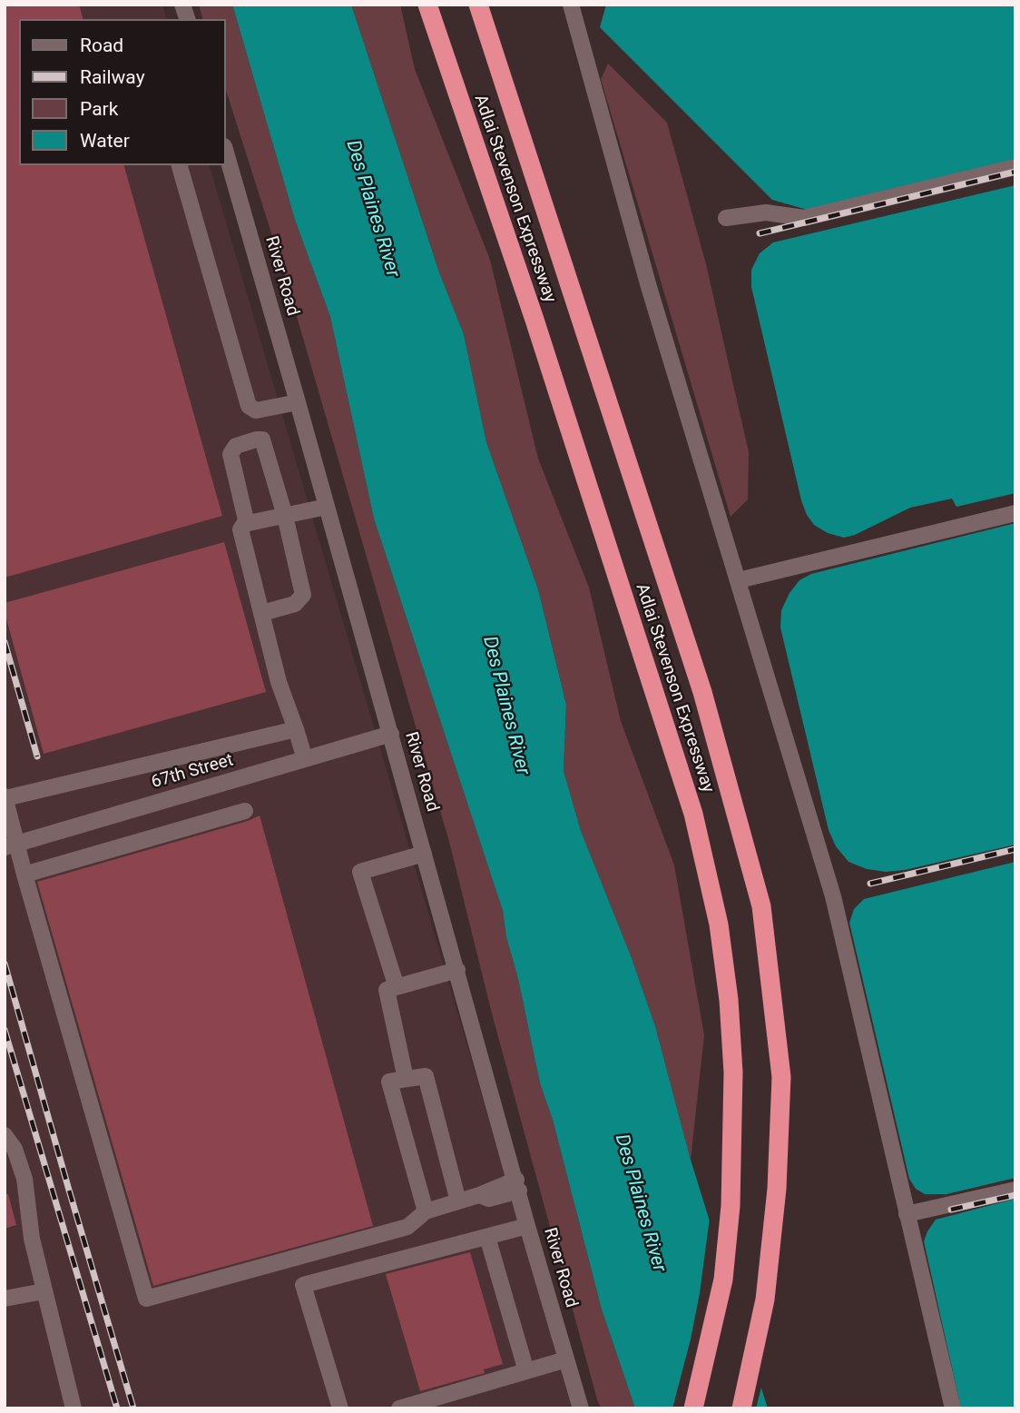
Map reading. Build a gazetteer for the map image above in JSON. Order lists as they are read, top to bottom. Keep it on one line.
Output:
{"streets":{"highway":["Adlai Stevenson Expressway"],"street":["River Road","67th Street"]},"crossings":[["River Road","67th Street"]],"water":["Des Plaines River"],"legend":["Road","Railway","Park","Water"]}
